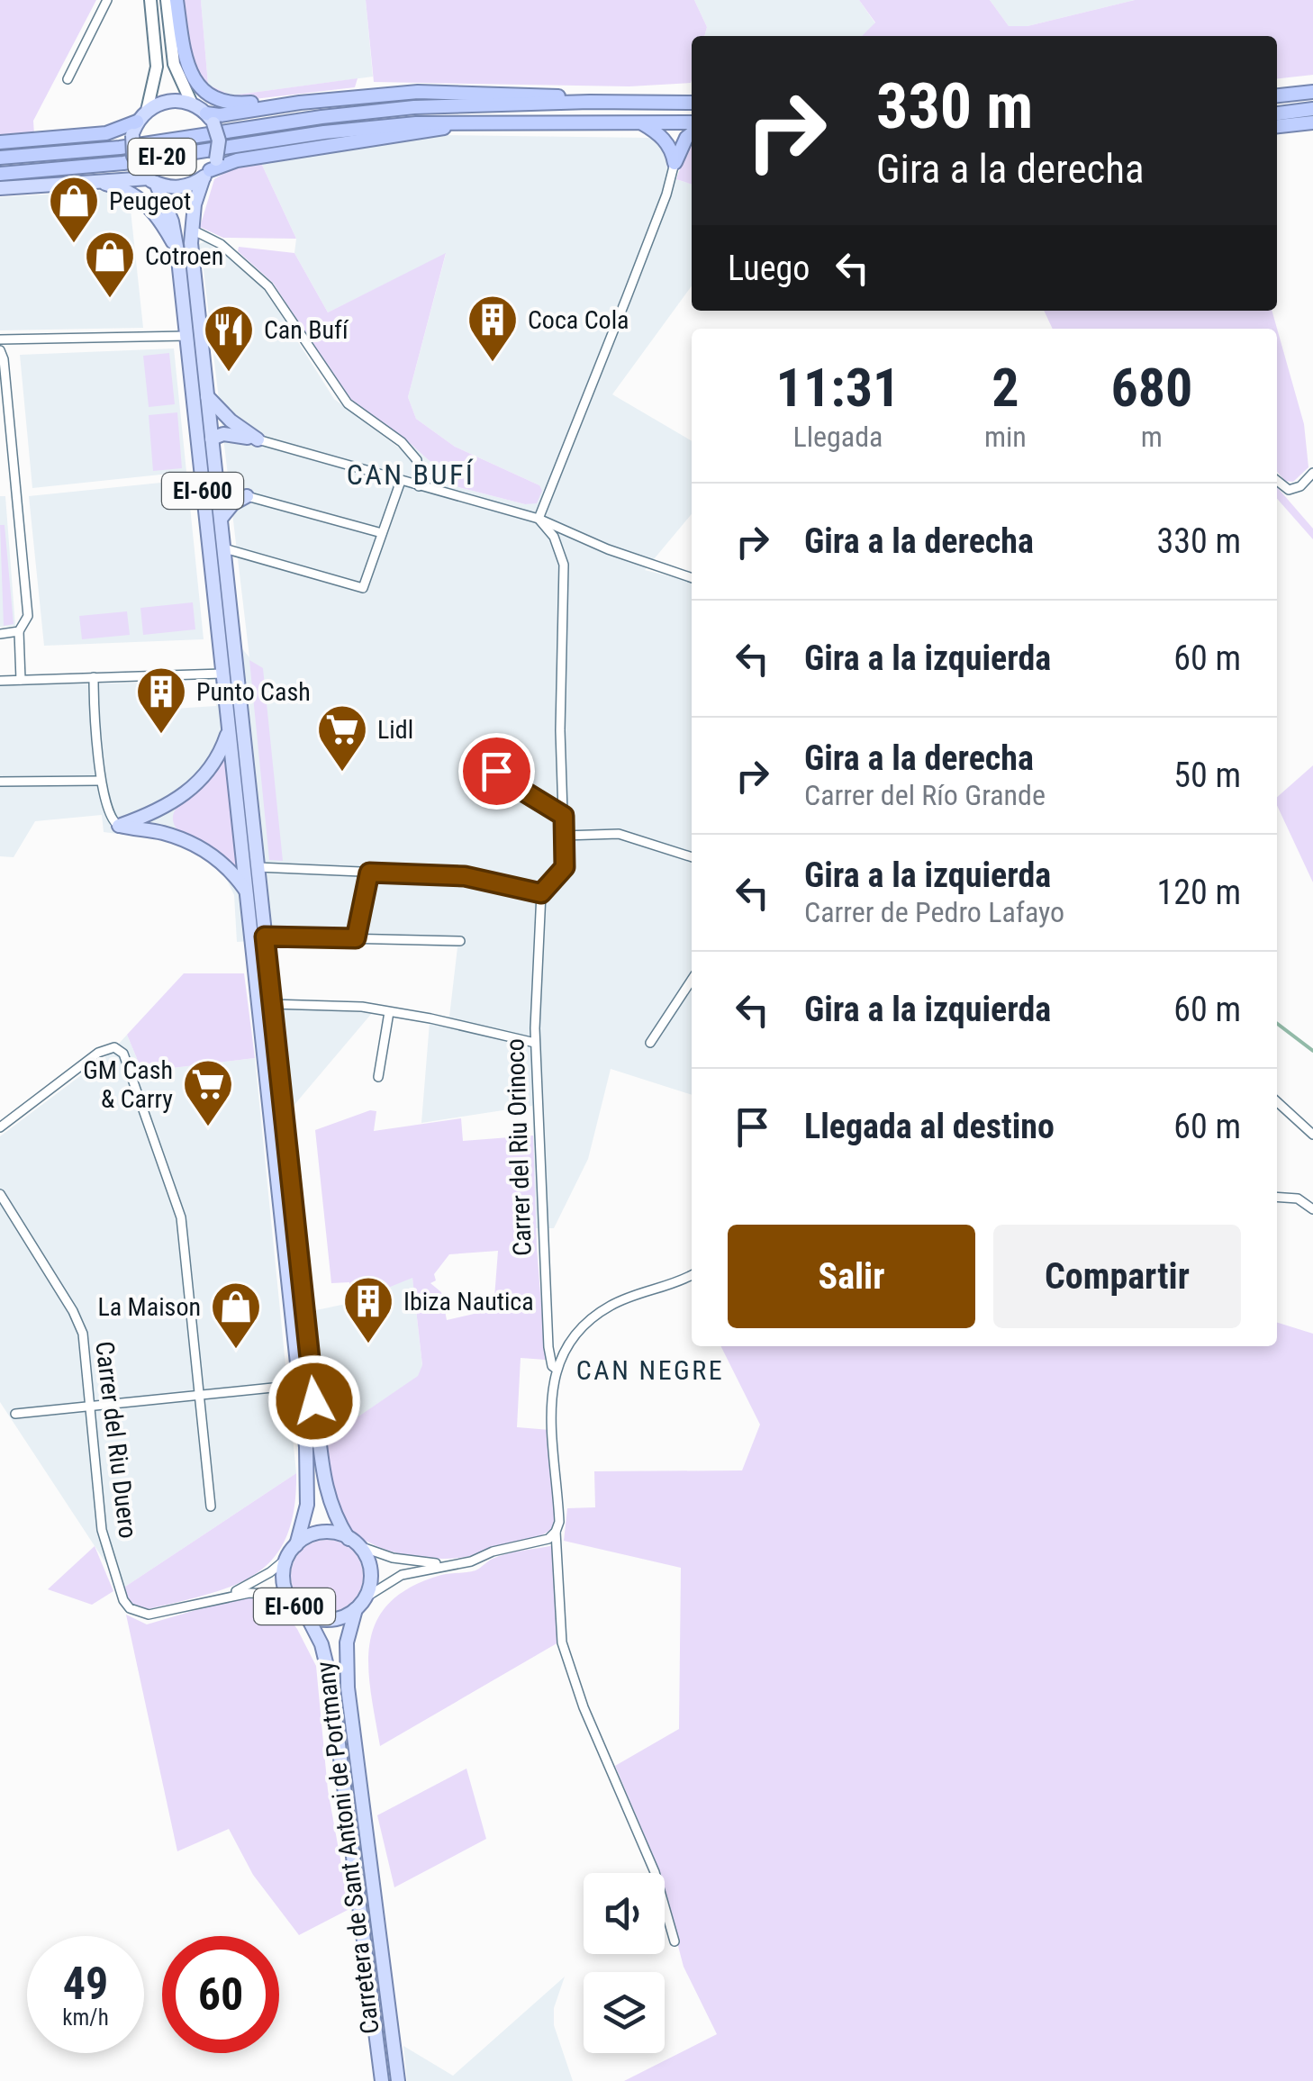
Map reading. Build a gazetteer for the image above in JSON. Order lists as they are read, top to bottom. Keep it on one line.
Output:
{"streets":{"highway":["EI-20"],"main road":["EI-600","Carretera de Sant Antoni de Portmany"],"street":["Carrer del Riu Orinoco","Carrer del Riu Duero"]},"crossings":[["EI-600","Carretera de Sant Antoni de Portmany"]],"districts":["CAN BUFÍ","CAN NEGRE"],"places":{"shop":["Peugeot","Cotroen","La Maison"],"building":["Coca Cola","Punto Cash","Ibiza Nautica"],"restaurant":["Can Bufí"],"supermarket":["Lidl","GM Cash & Carry"]},"page":{"turn":["330 m","Gira a la derecha"],"then":"Luego","eta":["11:31","Llegada","2","min","680","m"],"list":[{"name":"Gira a la derecha","value":"330 m"},{"name":"Gira a la izquierda","value":"60 m"},{"name":"Gira a la derecha","note":"Carrer del Río Grande","value":"50 m"},{"name":"Gira a la izquierda","note":"Carrer de Pedro Lafayo","value":"120 m"},{"name":"Gira a la izquierda","value":"60 m"},{"name":"Llegada al destino","value":"60 m"}],"buttons":["Salir","Compartir"],"speed":"49 km/h","limit":"60"}}
